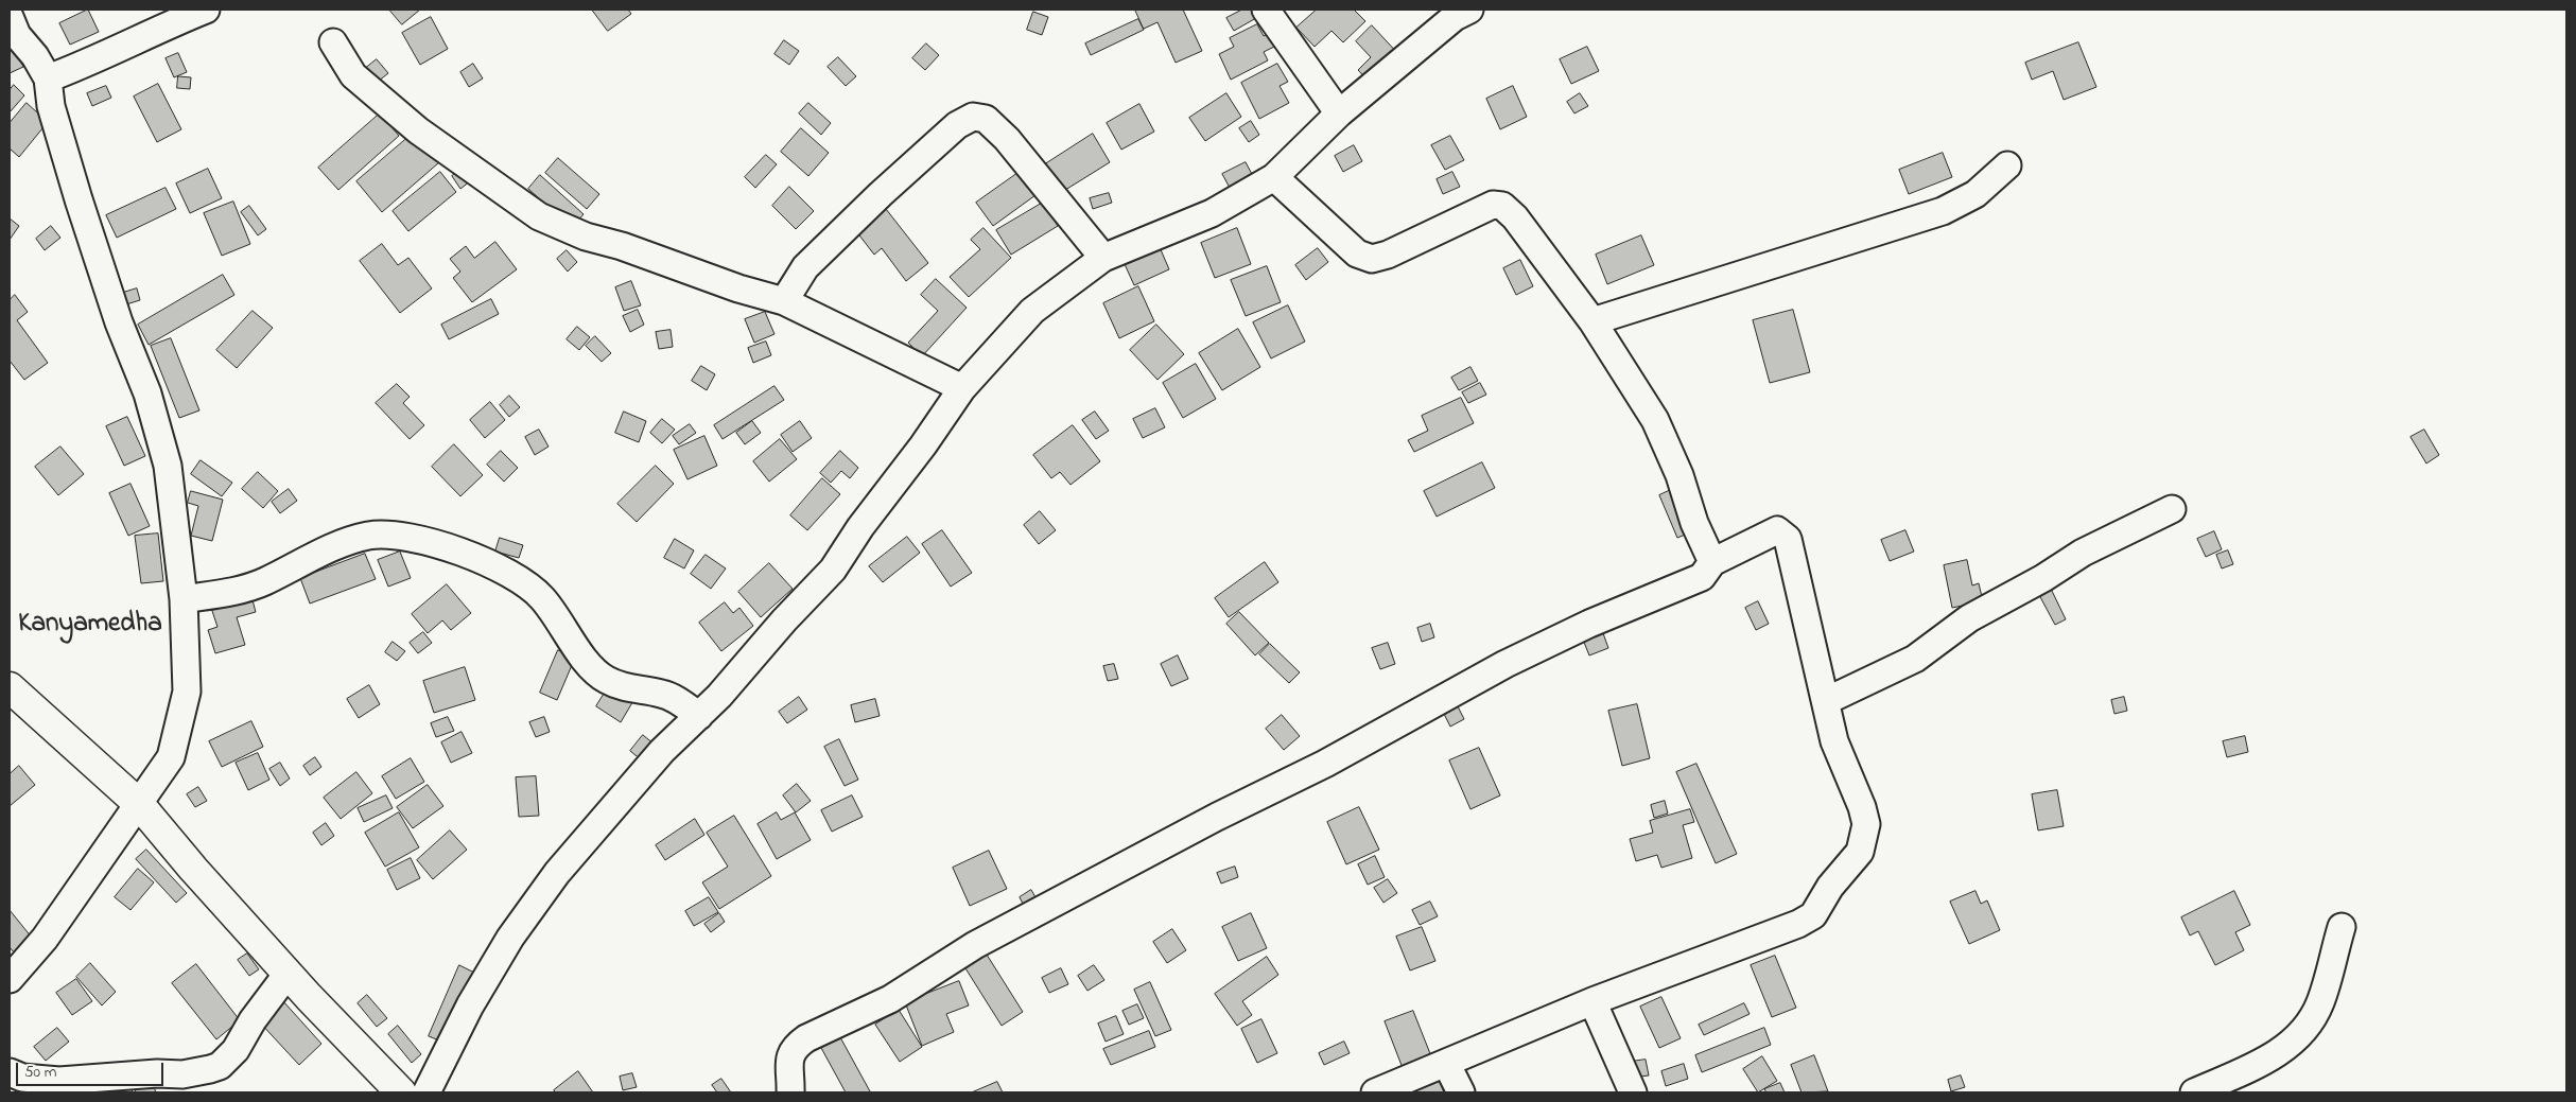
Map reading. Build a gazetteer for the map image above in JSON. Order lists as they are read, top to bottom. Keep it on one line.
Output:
{"districts":["Kanyamedha"],"scale_bar":"50 m"}
